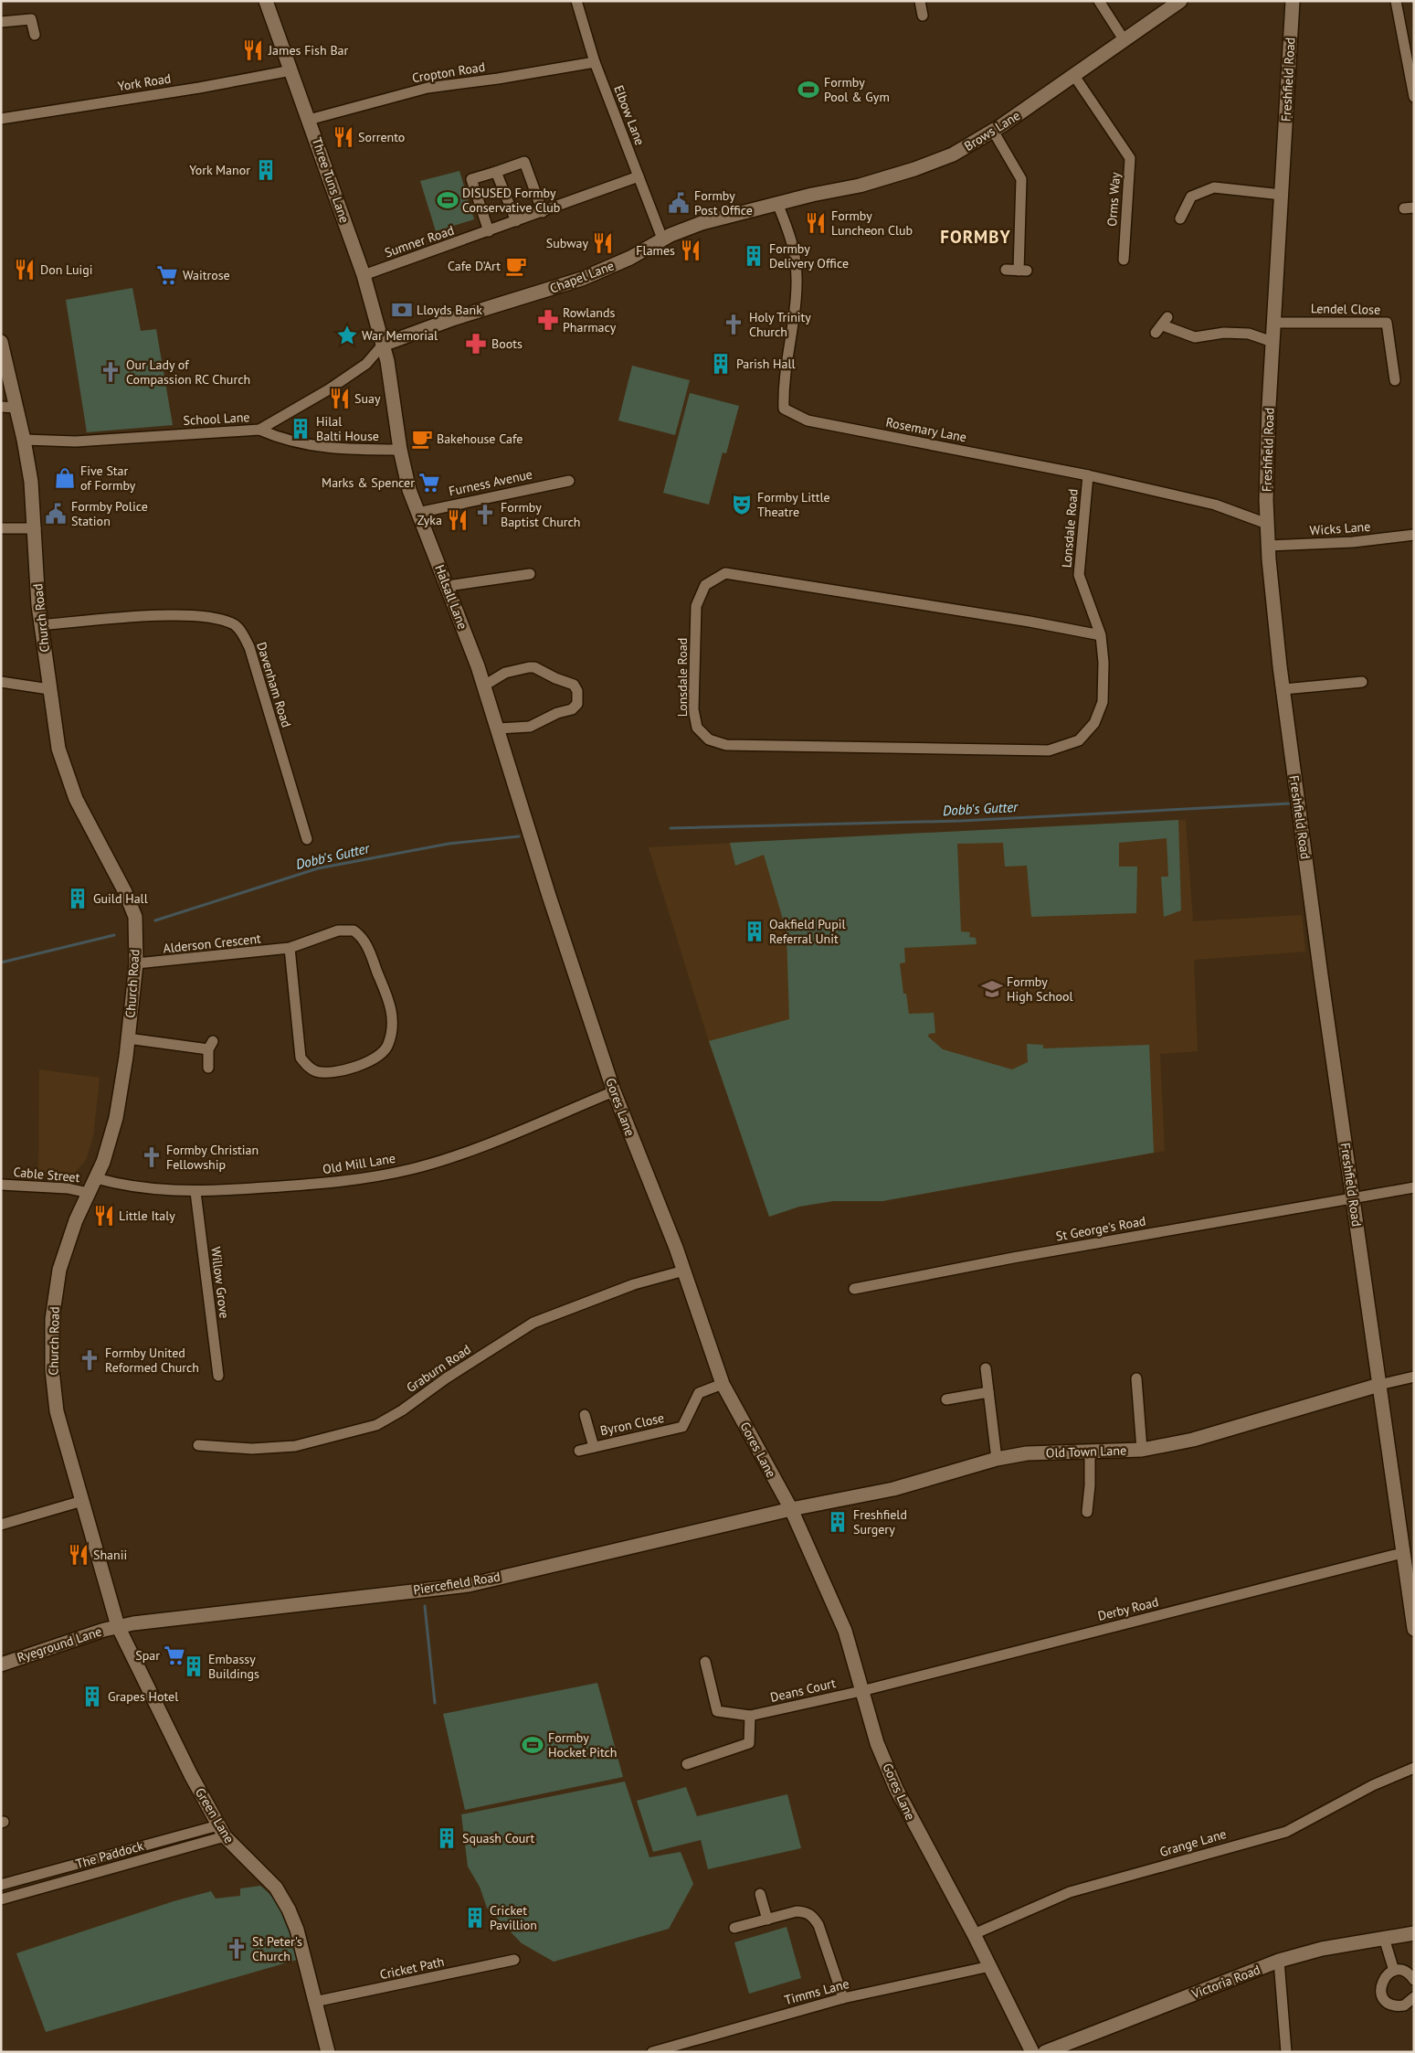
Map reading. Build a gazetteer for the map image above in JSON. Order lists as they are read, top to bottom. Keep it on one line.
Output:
{"streets":{"street":["Cropton Road","Freshfield Road","York Road","Elbow Lane","Brows Lane","Three Tuns Lane","Orms Way","Sumner Road","Chapel Lane","Lendel Close","School Lane","Rosemary Lane","Furness Avenue","Lonsdale Road","Wicks Lane","Halsall Lane","Church Road","Davenham Road","Alderson Crescent","Gores Lane","Old Mill Lane","Cable Street","St George's Road","Willow Grove","Graburn Road","Byron Close","Old Town Lane","Piercefield Road","Derby Road","Ryeground Lane","Deans Court","Green Lane","Grange Lane","The Paddock","Cricket Path","Victoria Road","Timms Lane"]},"crossings":[["Cropton Road","Elbow Lane"],["Cropton Road","Three Tuns Lane"],["Freshfield Road","Lendel Close"],["Freshfield Road","Rosemary Lane"],["Freshfield Road","Wicks Lane"],["Freshfield Road","St George's Road"],["Freshfield Road","Old Town Lane"],["Freshfield Road","Derby Road"],["York Road","Three Tuns Lane"],["Elbow Lane","Sumner Road"],["Elbow Lane","Chapel Lane"],["Brows Lane","Orms Way"],["Brows Lane","Chapel Lane"],["Brows Lane","Rosemary Lane"],["Three Tuns Lane","Sumner Road"],["Three Tuns Lane","Chapel Lane"],["Three Tuns Lane","School Lane"],["Three Tuns Lane","Halsall Lane"],["Chapel Lane","School Lane"],["Chapel Lane","Rosemary Lane"],["School Lane","Church Road"],["Rosemary Lane","Lonsdale Road"],["Furness Avenue","Halsall Lane"],["Halsall Lane","Gores Lane"],["Church Road","Davenham Road"],["Church Road","Alderson Crescent"],["Church Road","Old Mill Lane"],["Church Road","Cable Street"],["Church Road","Piercefield Road"],["Church Road","Ryeground Lane"],["Church Road","Green Lane"],["Gores Lane","Old Mill Lane"],["Gores Lane","Graburn Road"],["Gores Lane","Byron Close"],["Gores Lane","Old Town Lane"],["Gores Lane","Piercefield Road"],["Gores Lane","Derby Road"],["Gores Lane","Deans Court"],["Gores Lane","Grange Lane"],["Gores Lane","Timms Lane"],["Old Mill Lane","Willow Grove"],["Old Town Lane","Piercefield Road"],["Piercefield Road","Ryeground Lane"],["Piercefield Road","Green Lane"],["Derby Road","Deans Court"],["Ryeground Lane","Green Lane"],["Green Lane","The Paddock"],["Green Lane","Cricket Path"]],"districts":["FORMBY"],"water":["Dobb's Gutter"],"places":{"restaurant":["James Fish Bar","Sorrento","Formby Luncheon Club","Subway","Flames","Don Luigi","Suay","Zyka","Little Italy","Shanii"],"sports":["Formby Pool & Gym","DISUSED Formby Conservative Club","Formby Hocket Pitch"],"building":["York Manor","Formby Delivery Office","Parish Hall","Hilal Balti House","Guild Hall","Oakfield Pupil Referral Unit","Freshfield Surgery","Embassy Buildings","Grapes Hotel","Squash Court","Cricket Pavillion"],"public building":["Formby Post Office","Formby Police Station"],"cafe":["Cafe D'Art","Bakehouse Cafe"],"supermarket":["Waitrose","Marks & Spencer","Spar"],"bank":["Lloyds Bank"],"pharmacy":["Rowlands Pharmacy","Boots"],"church":["Holy Trinity Church","Our Lady of Compassion RC Church","Formby Baptist Church","Formby Christian Fellowship","Formby United Reformed Church","St Peter's Church"],"place":["War Memorial"],"shop":["Five Star of Formby"],"theatre":["Formby Little Theatre"],"school or university":["Formby High School"]}}
